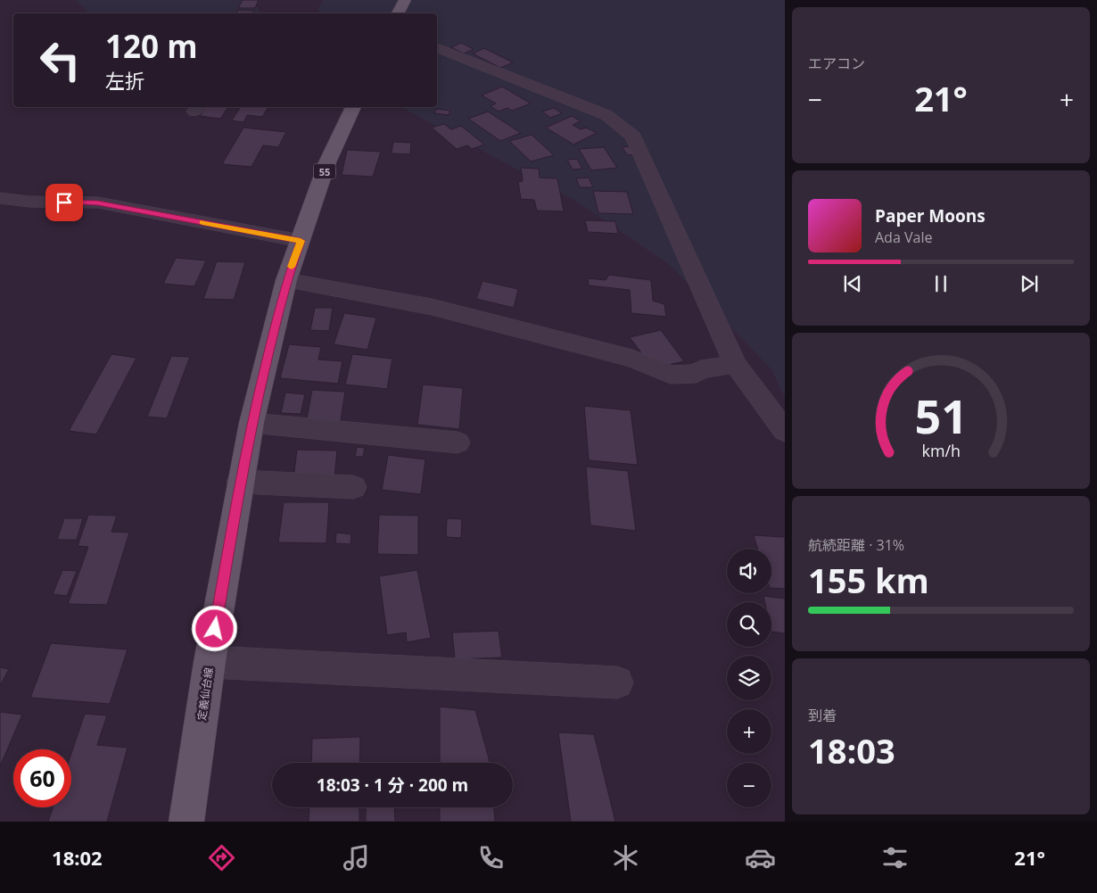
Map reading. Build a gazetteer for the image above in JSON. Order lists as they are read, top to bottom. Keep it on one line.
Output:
{"streets":{"main road":["55","定義仙台線"]},"page":{"tile":["エアコン",["航続距離 · 31%","155 km"],["到着","18:03"]],"turn":["120 m","左折"],"heat":["−","21°","+"],"song":["Paper Moons","Ada Vale"],"map_buttons":["+","−"],"limit":"60","trip":"18:03 · 1 分 · 200 m","tabs":["18:02","21°"],"gauge":["51","km/h"]}}
